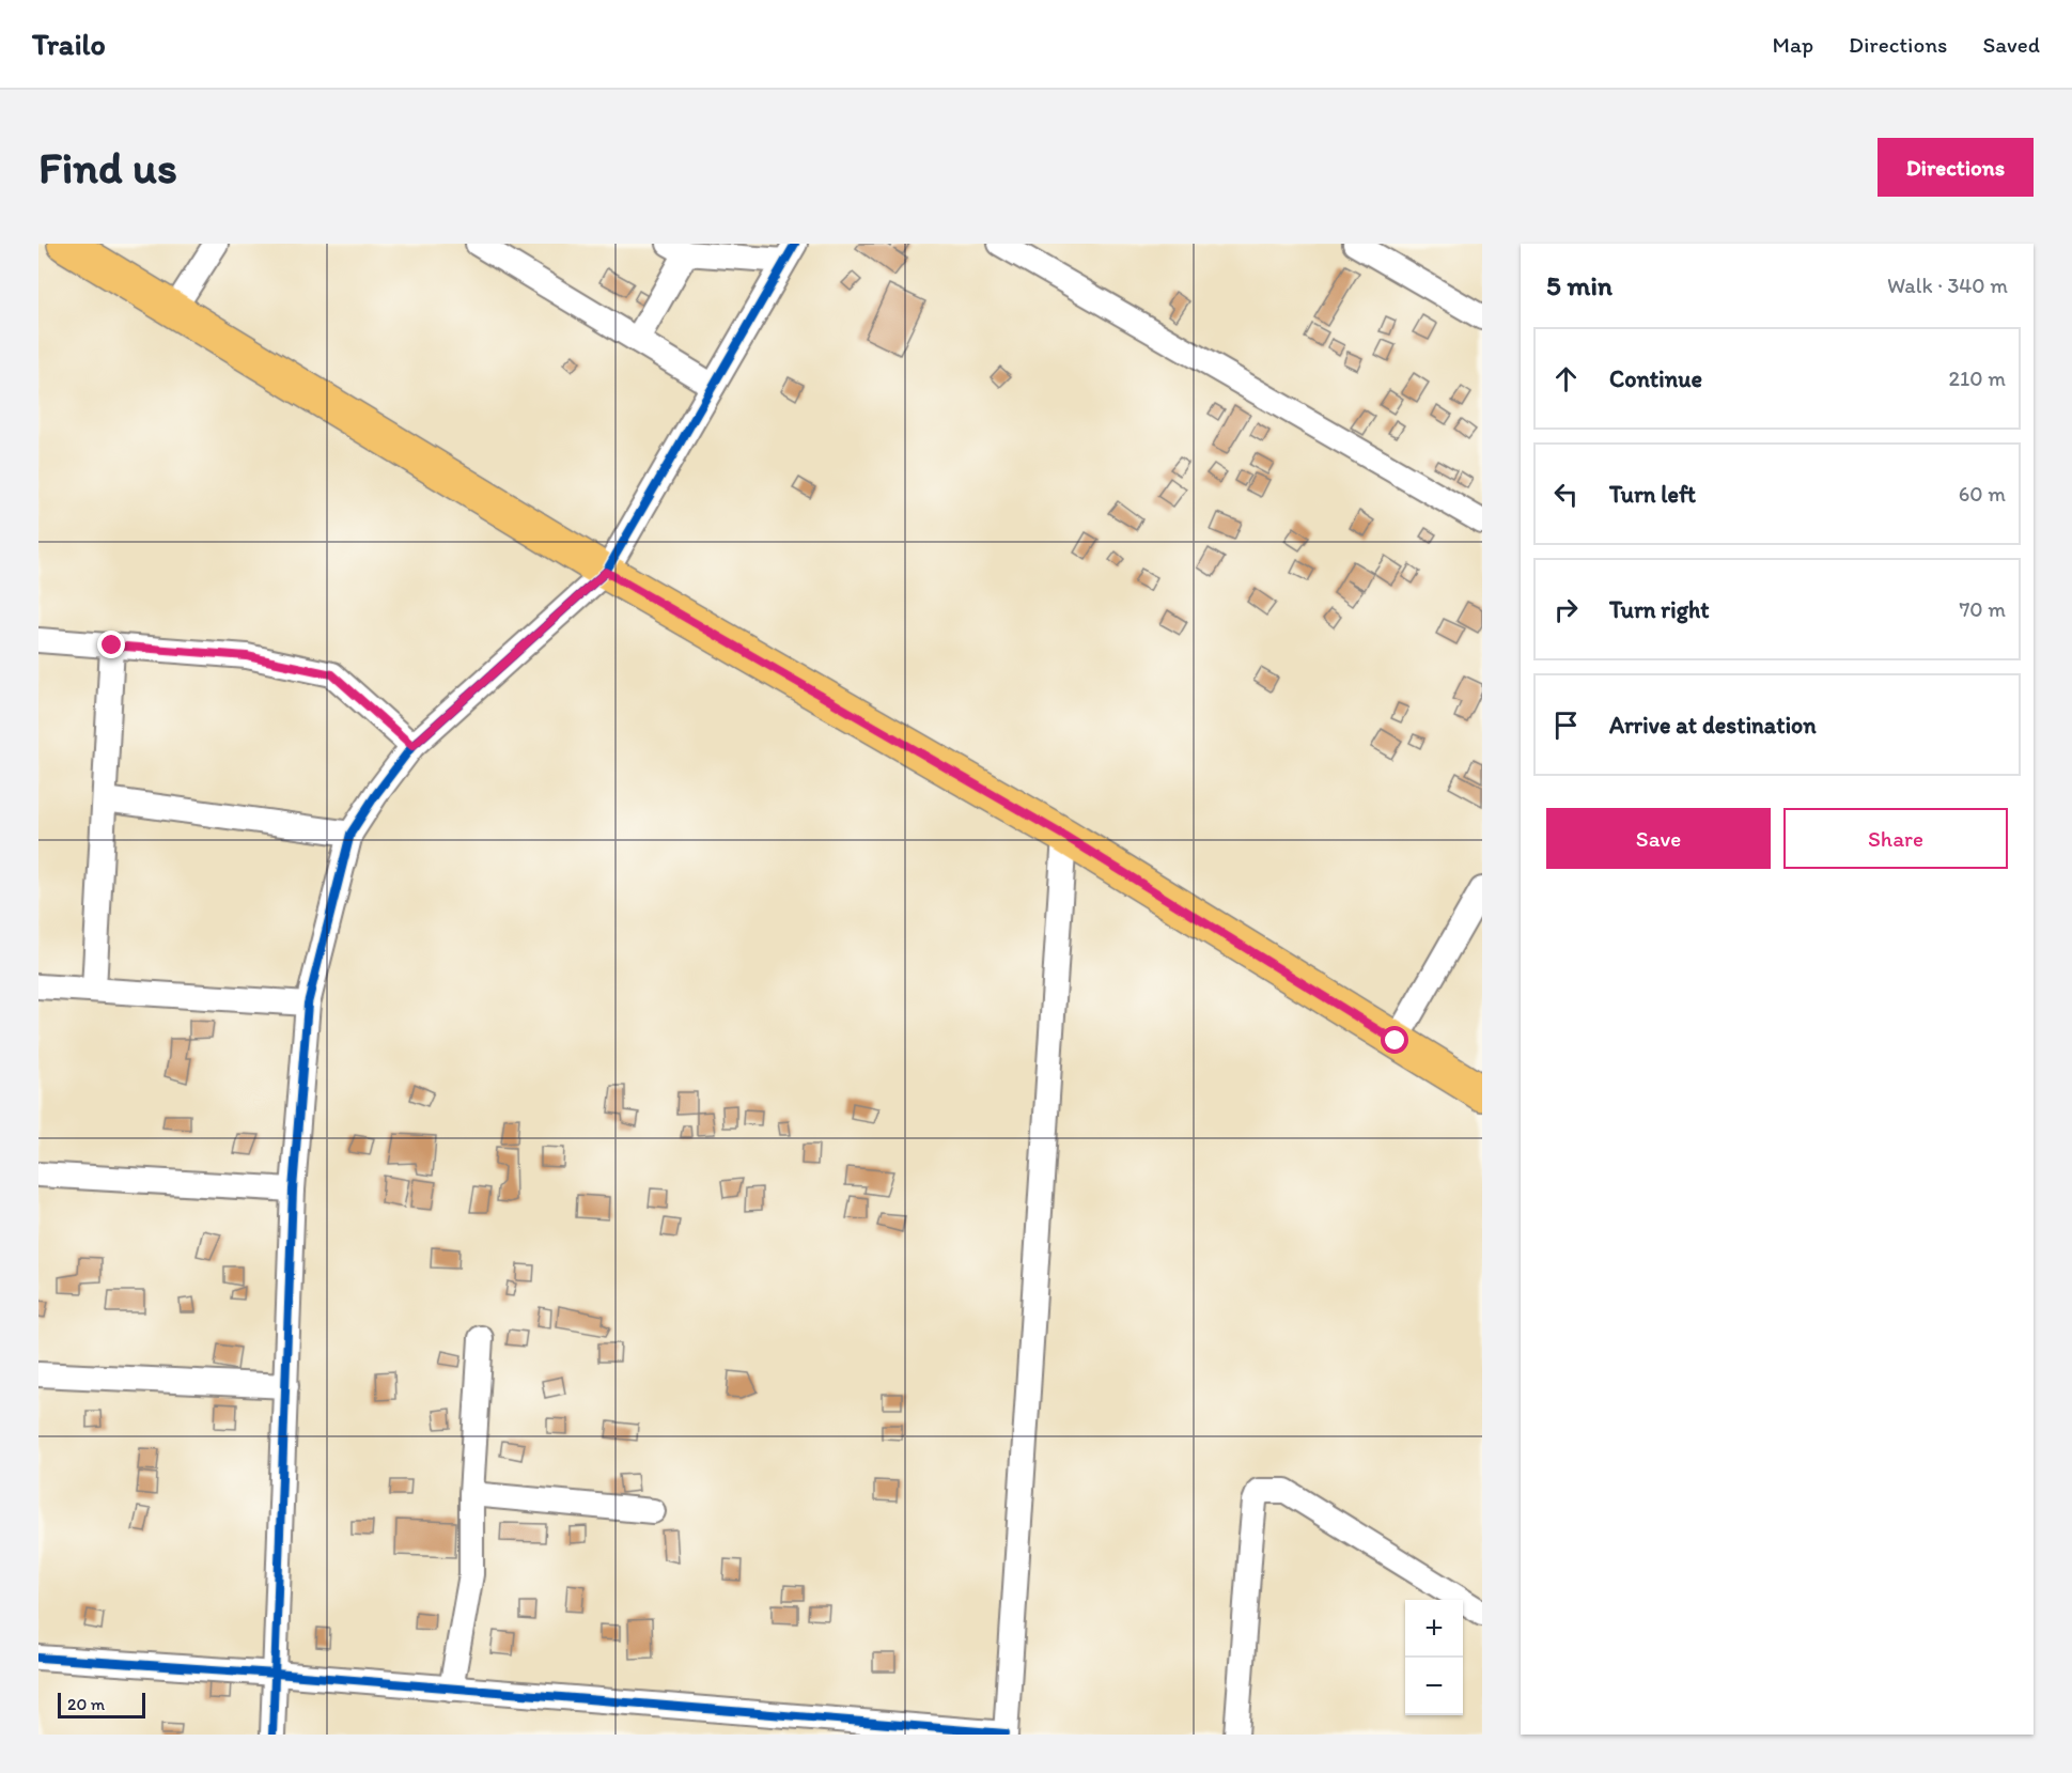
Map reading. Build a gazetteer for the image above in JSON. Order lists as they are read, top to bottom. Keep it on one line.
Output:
{"scale_bar":"20 m","page":{"header":"Trailo","nav":["Map","Directions","Saved"],"buttons":["Directions",["Save","Share"]],"title":"Find us","heading":["5 min","Walk · 340 m"],"list":[["Continue","210 m"],["Turn left","60 m"],["Turn right","70 m"],"Arrive at destination"],"map_buttons":["+","−"],"scale":"20 m"}}
